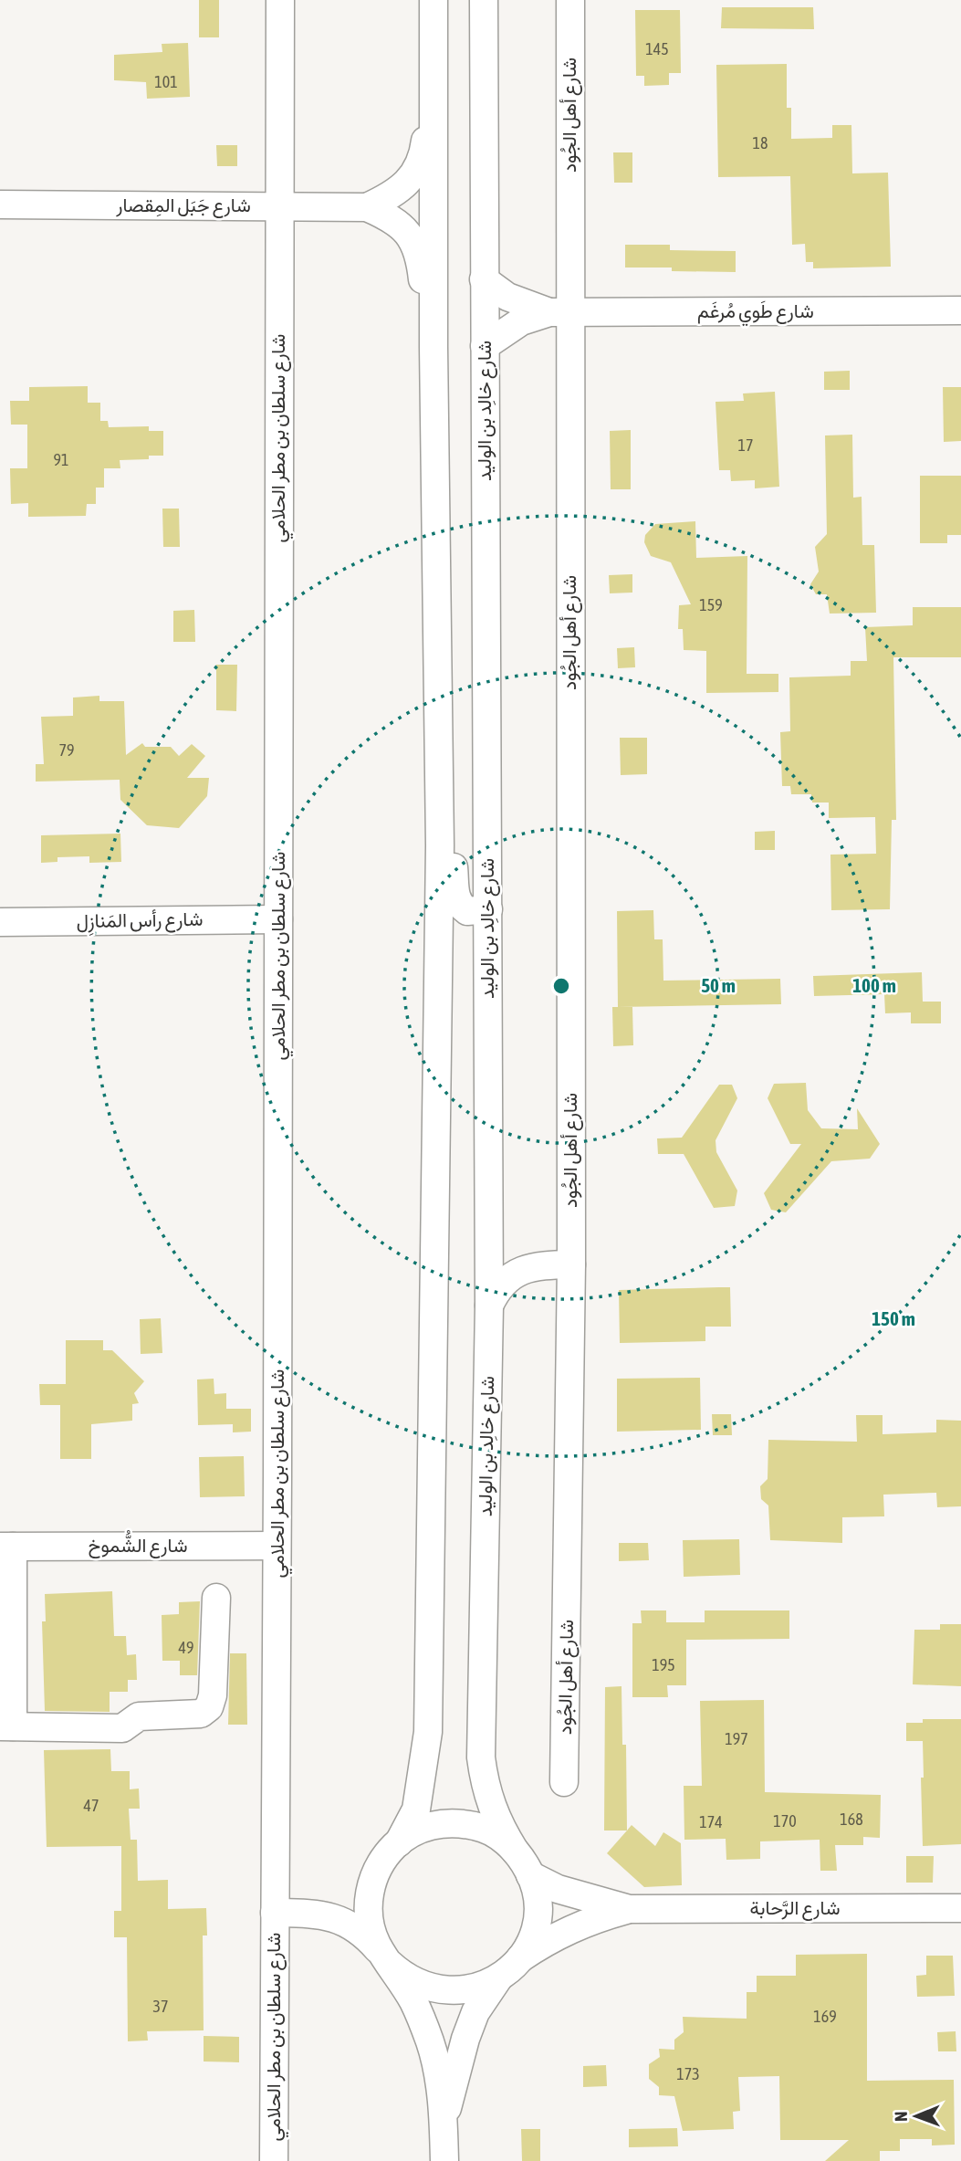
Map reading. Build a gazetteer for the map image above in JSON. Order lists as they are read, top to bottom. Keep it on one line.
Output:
{"streets":{"street":["شارع أهل الجُود","شارع جَبَل المِقصار","شارع طَوي مُرغَم","شارع خالِد بن الوليد","شارع سلطان بن مطر الحلامي","شارع رأس المَنازِل","شارع الشُّموخ","شارع الرَّحابة"]},"crossings":[["شارع أهل الجُود","شارع طَوي مُرغَم"],["شارع جَبَل المِقصار","شارع سلطان بن مطر الحلامي"],["شارع طَوي مُرغَم","شارع خالِد بن الوليد"],["شارع خالِد بن الوليد","شارع سلطان بن مطر الحلامي"],["شارع خالِد بن الوليد","شارع الرَّحابة"],["شارع سلطان بن مطر الحلامي","شارع رأس المَنازِل"],["شارع سلطان بن مطر الحلامي","شارع الشُّموخ"],["شارع سلطان بن مطر الحلامي","شارع الرَّحابة"]],"house_numbers":["145","101","18","17","91","159","79","49","195","197","47","168","170","174","37","169","173"],"north":"left","rings":["50 m","100 m","150 m"]}
